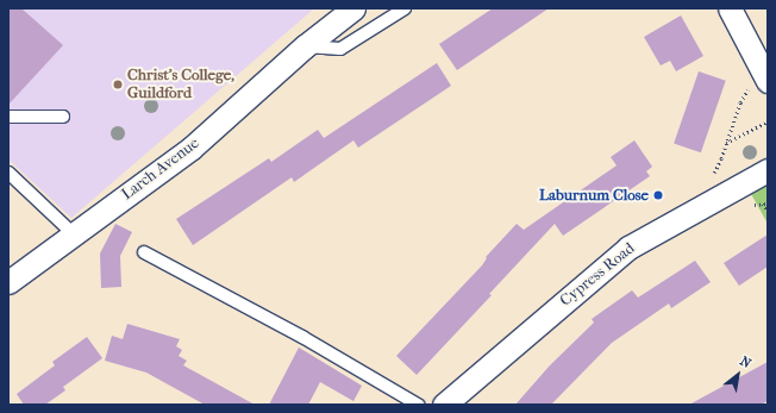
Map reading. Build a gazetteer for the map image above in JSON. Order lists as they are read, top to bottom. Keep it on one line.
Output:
{"streets":{"street":["Larch Avenue","Cypress Road"]},"places":["Christ's College, Guildford","Laburnum Close"],"north":"top right"}
